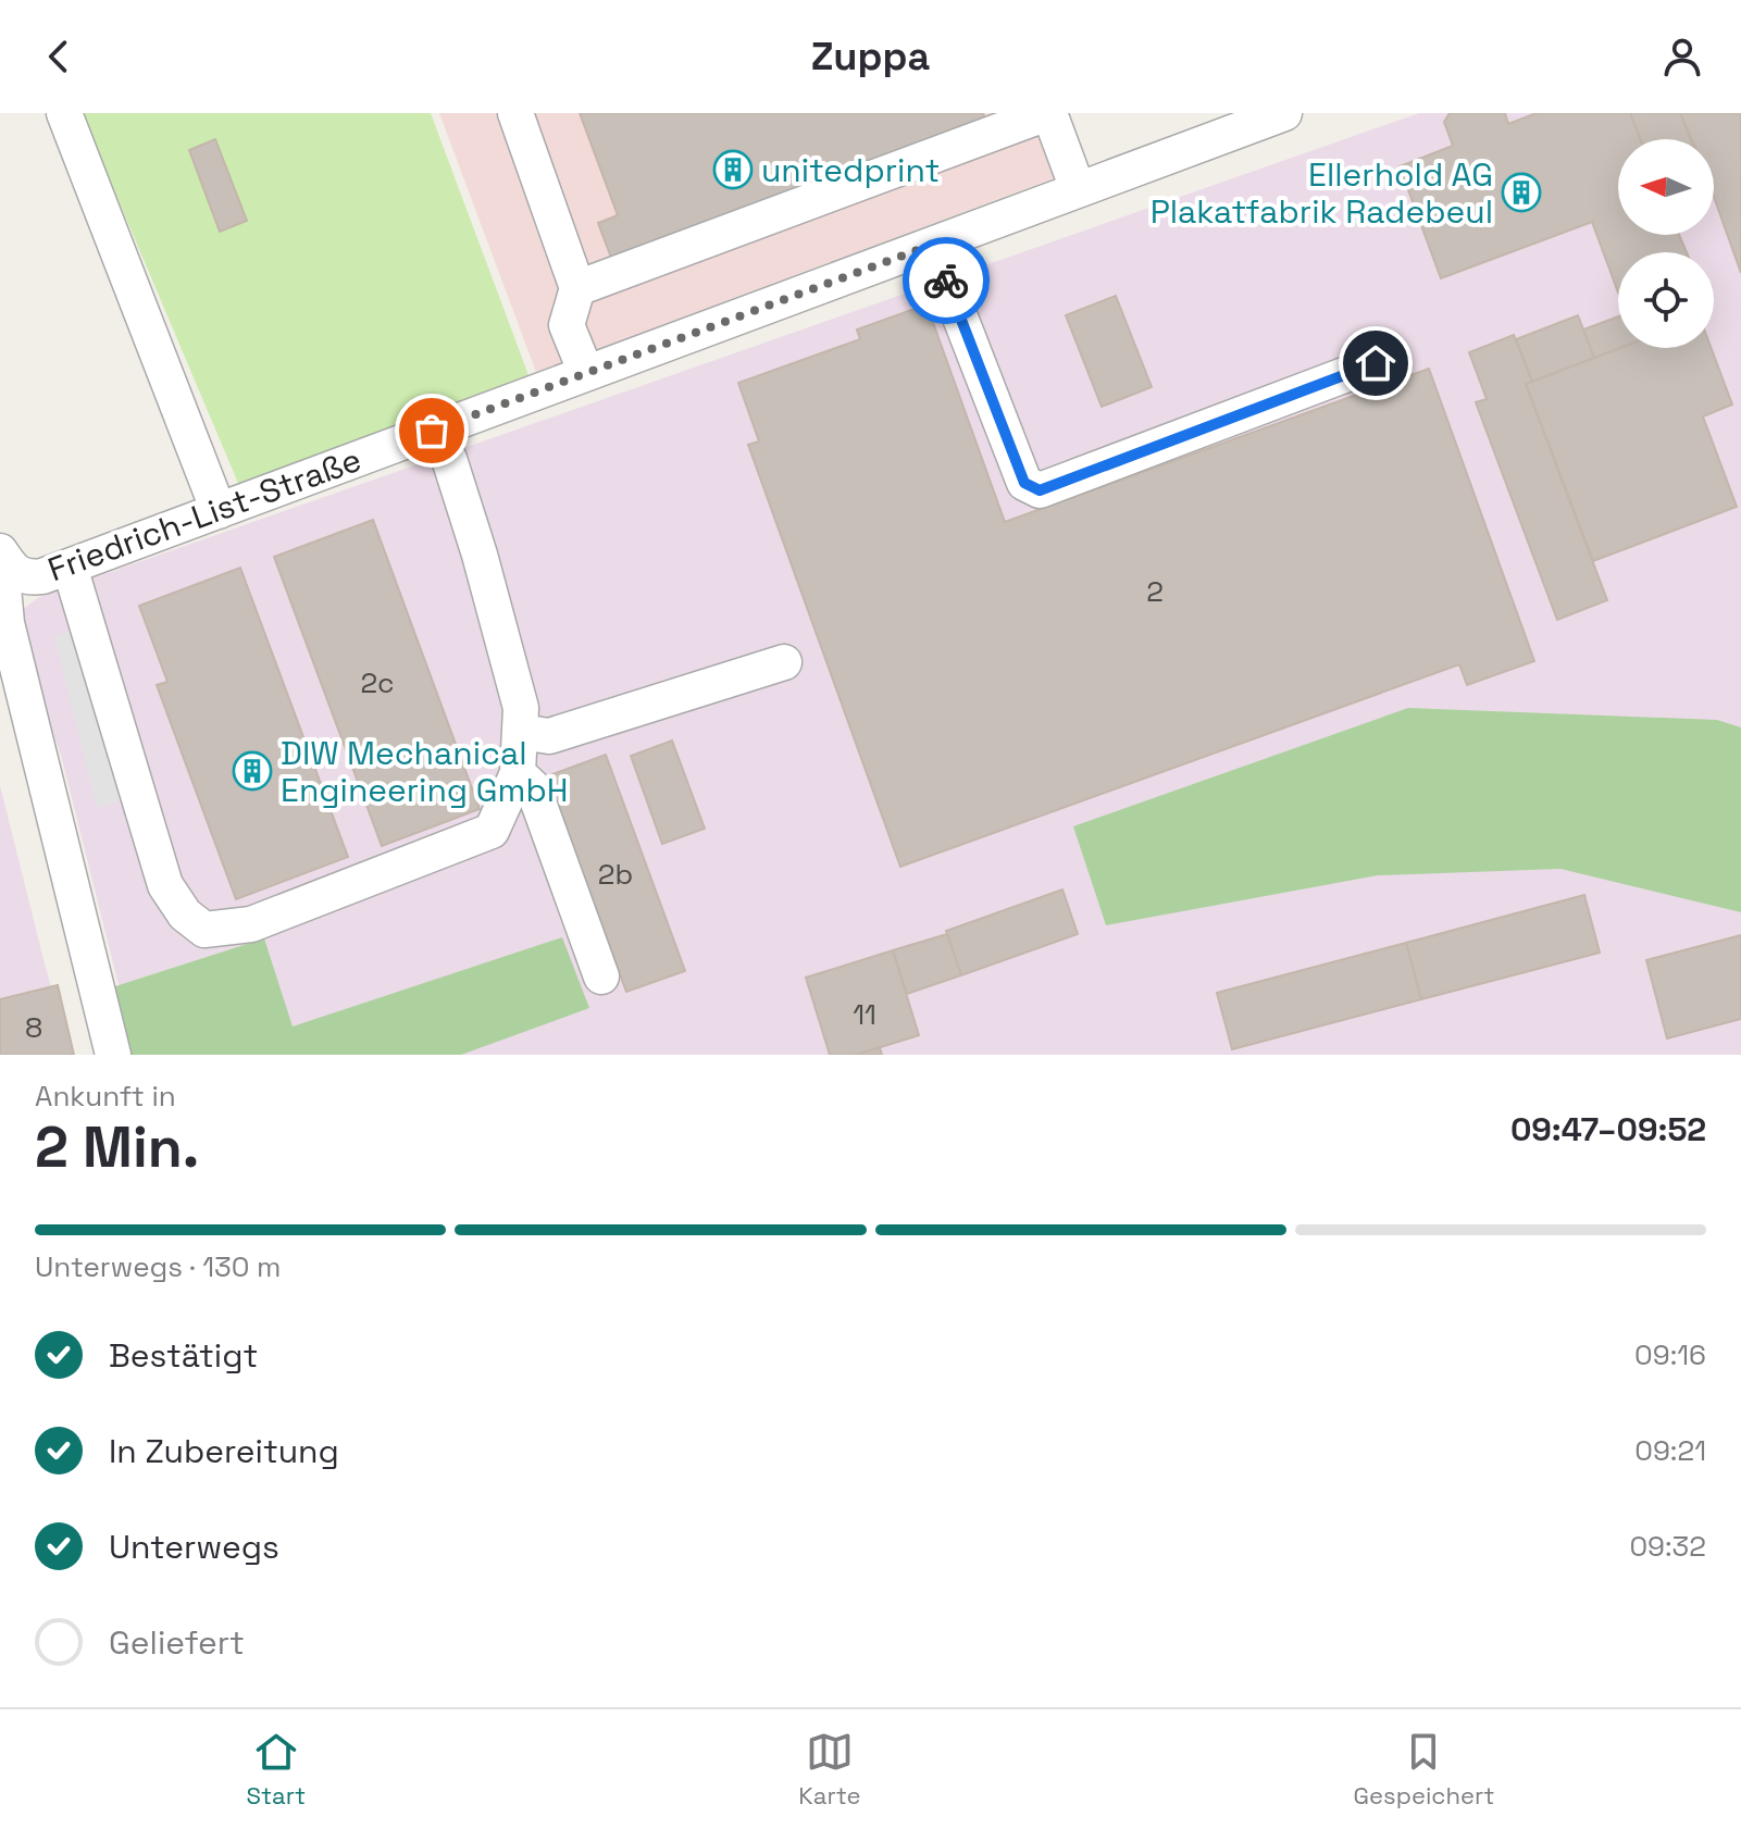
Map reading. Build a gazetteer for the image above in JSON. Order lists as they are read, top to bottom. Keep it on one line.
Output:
{"streets":{"street":["Friedrich-List-Straße"]},"places":{"building":["unitedprint","Ellerhold AG Plakatfabrik Radebeul","DIW Mechanical Engineering GmbH"]},"house_numbers":["2","2c","2b","11","8"],"north":"left","page":{"header":"Zuppa","heading":["2 Min.","Ankunft in","09:47–09:52"],"bar":"Unterwegs · 130 m","list":[["Bestätigt","09:16"],["In Zubereitung","09:21"],["Unterwegs","09:32"],"Geliefert"],"tabs":["Start","Karte","Gespeichert"]}}
